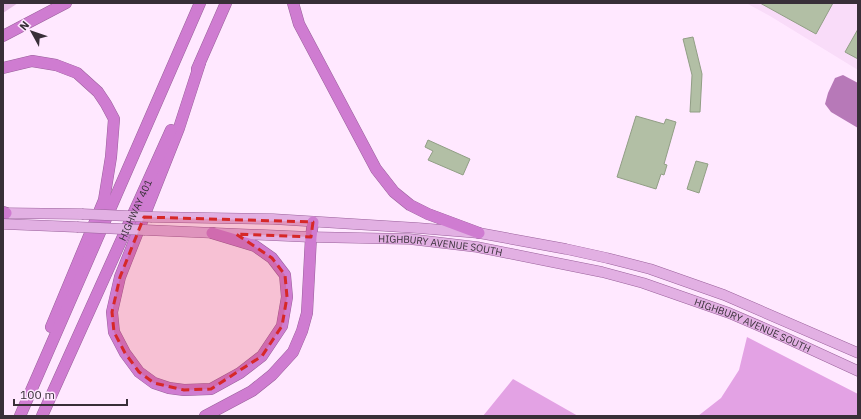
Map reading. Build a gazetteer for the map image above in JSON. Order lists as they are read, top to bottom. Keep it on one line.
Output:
{"streets":{"highway":["HIGHWAY 401"],"main road":["HIGHBURY AVENUE SOUTH"]},"scale_bar":"100 m","north":"top left"}
